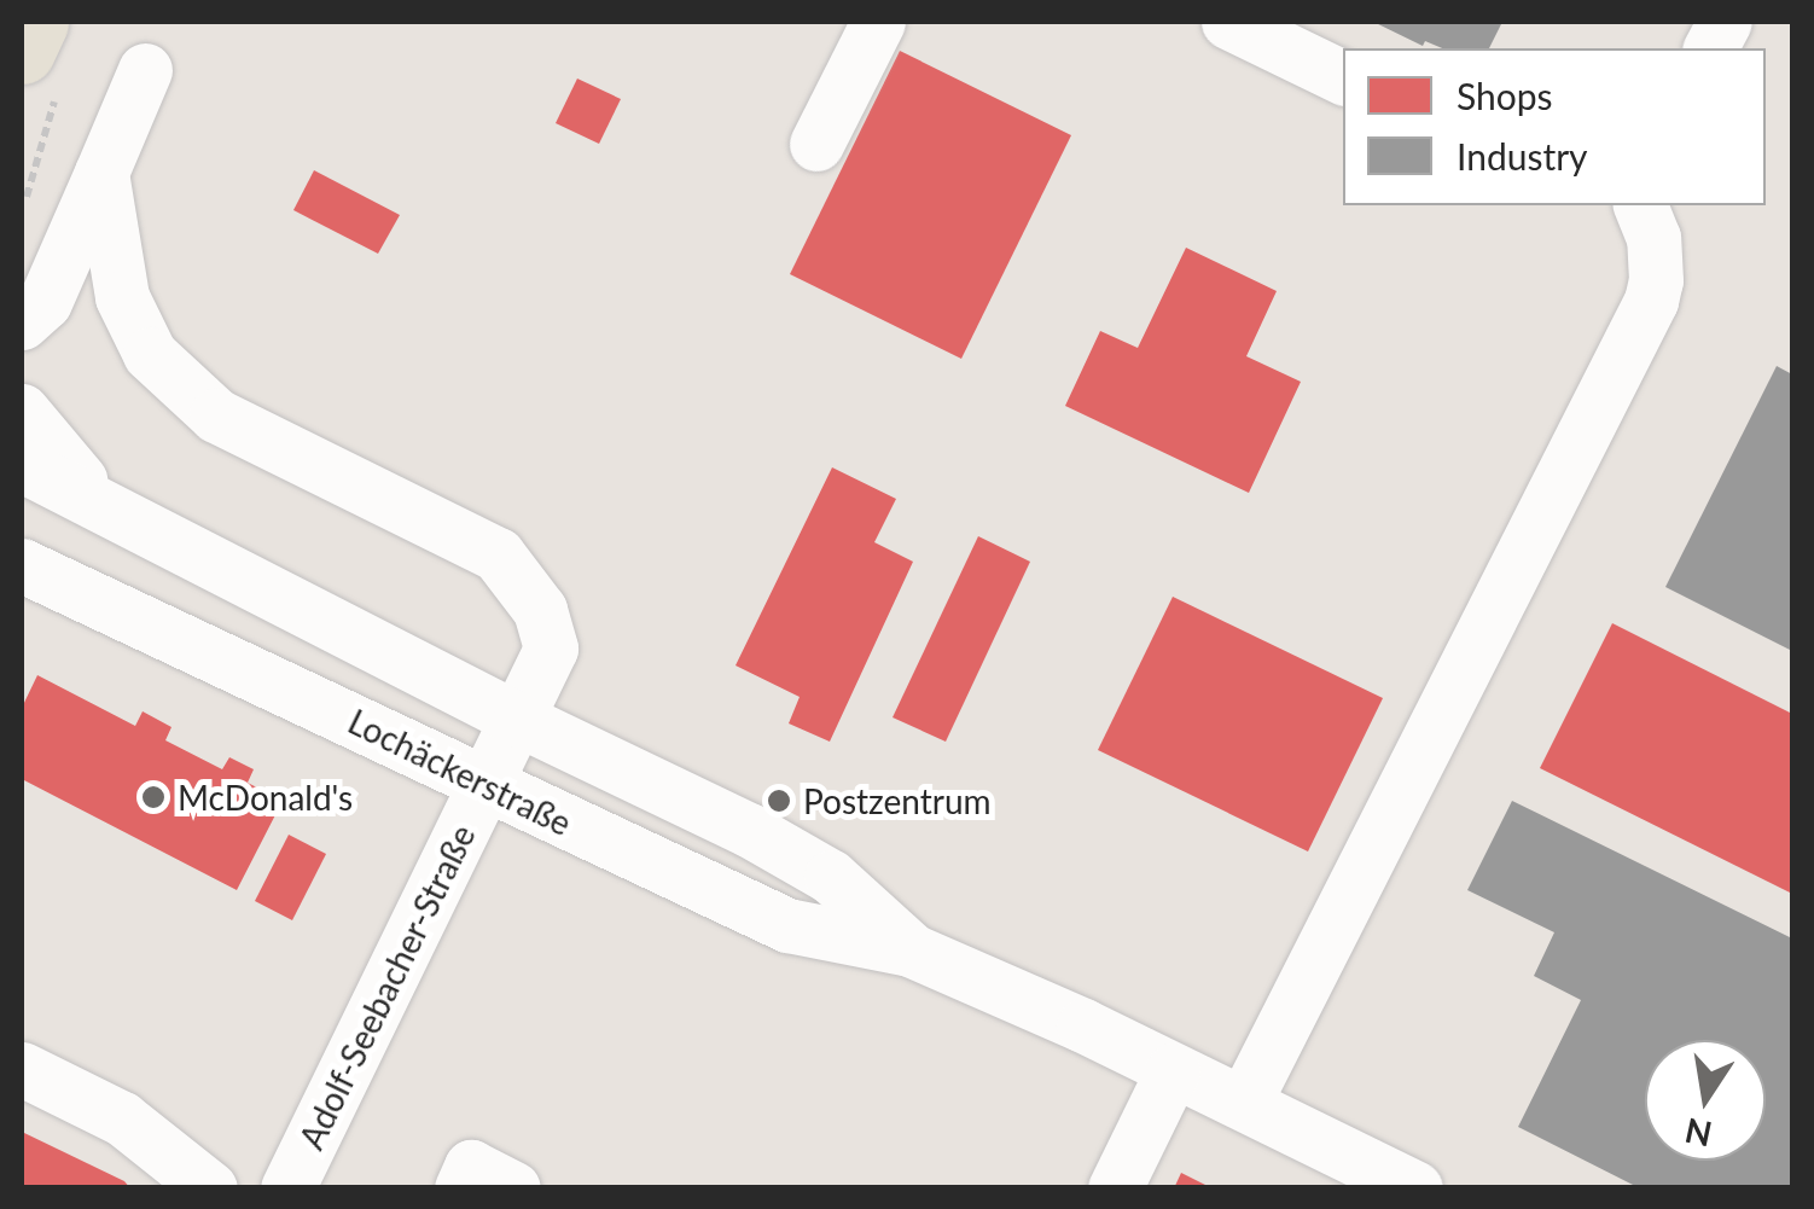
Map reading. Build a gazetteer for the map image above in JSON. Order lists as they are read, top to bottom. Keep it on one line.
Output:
{"streets":{"street":["Lochäckerstraße","Adolf-Seebacher-Straße"]},"crossings":[["Lochäckerstraße","Adolf-Seebacher-Straße"]],"places":["McDonald's","Postzentrum"],"legend":["Shops","Industry"],"north":"bottom"}
